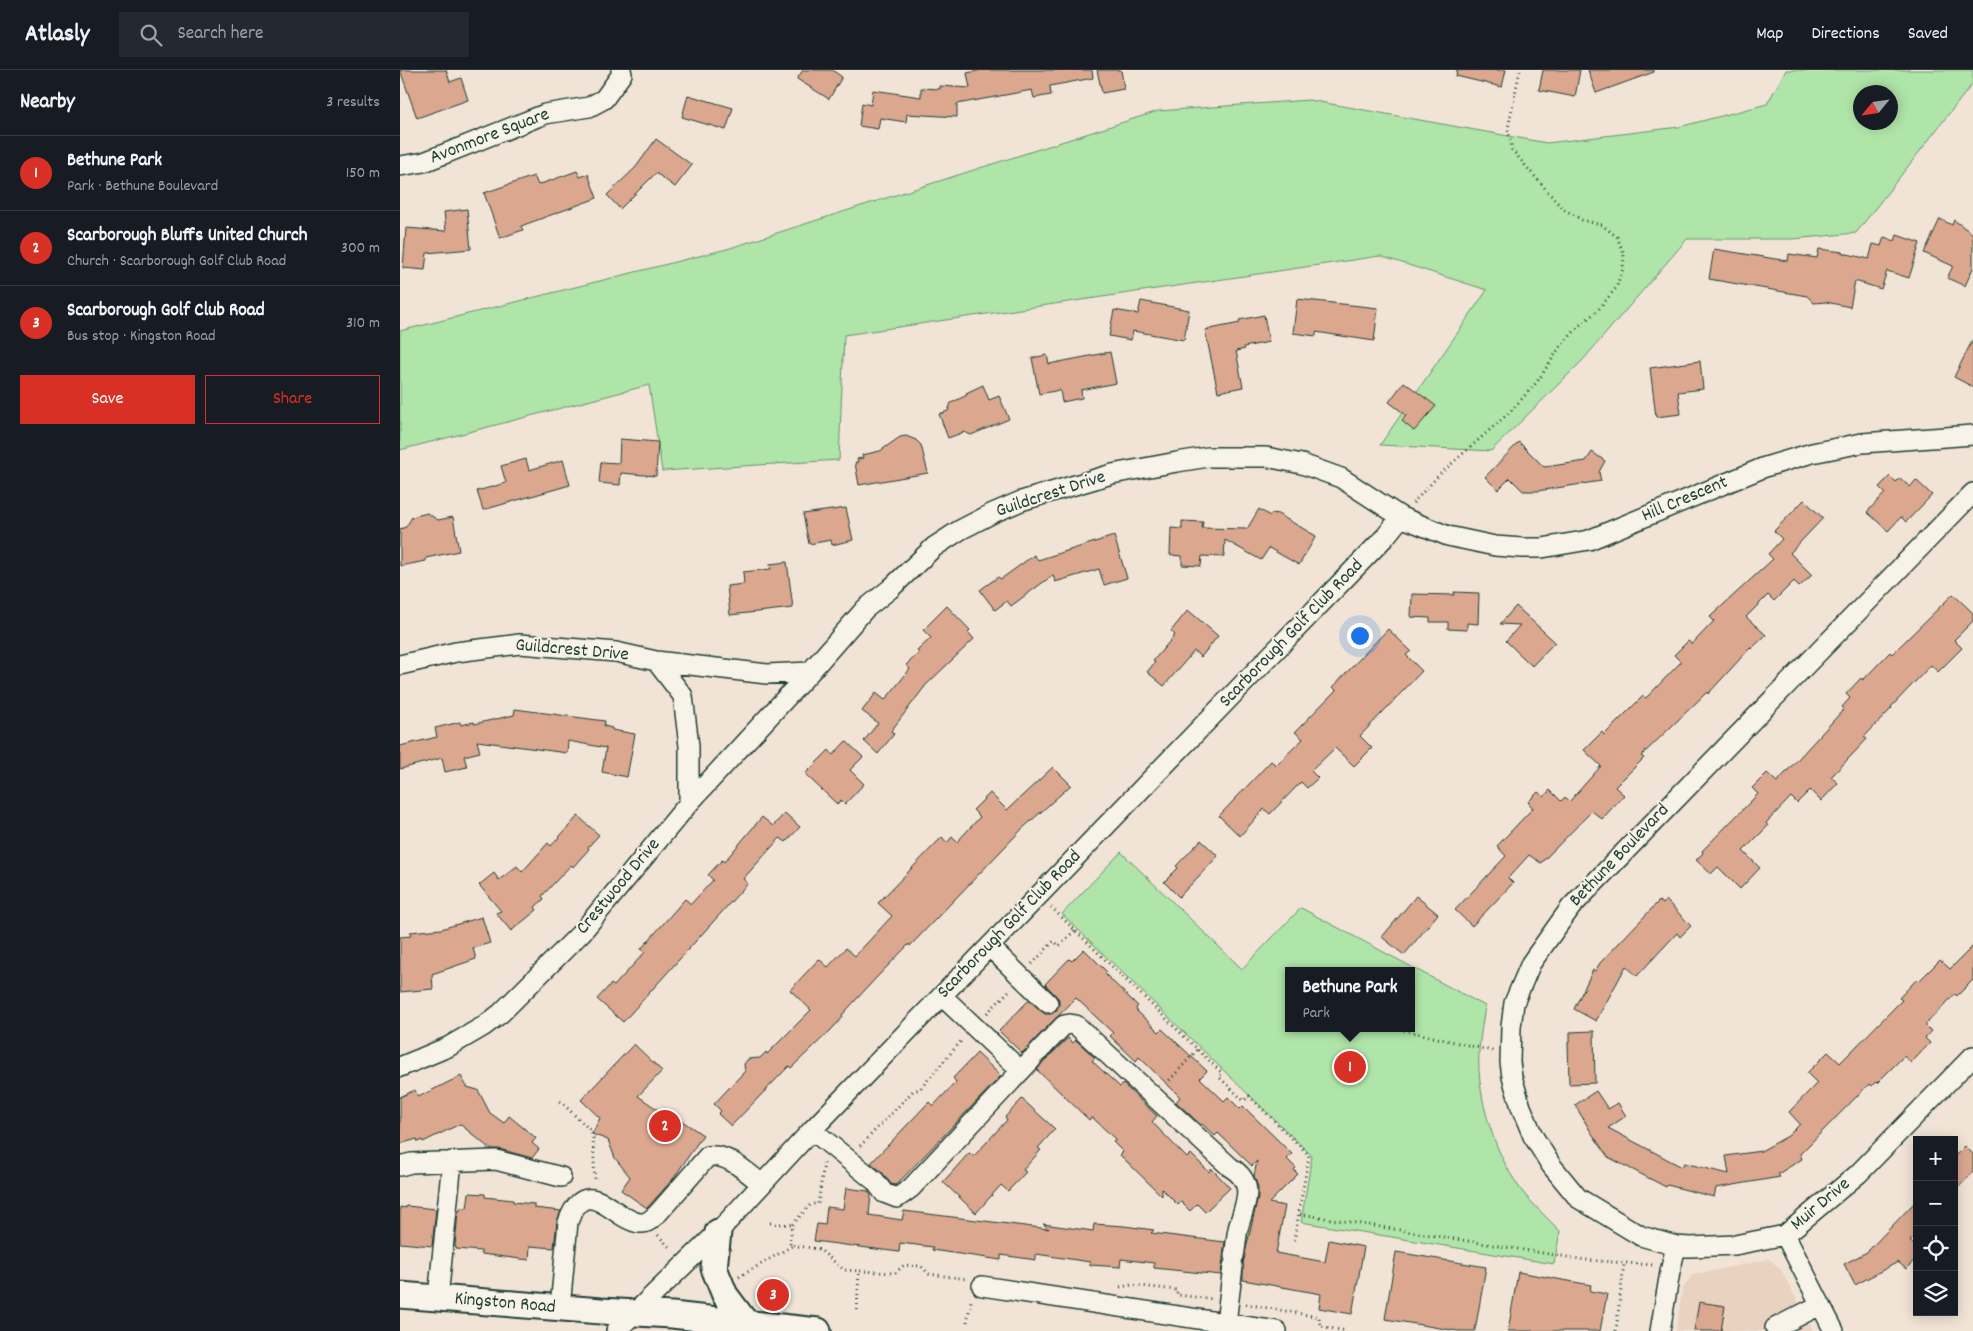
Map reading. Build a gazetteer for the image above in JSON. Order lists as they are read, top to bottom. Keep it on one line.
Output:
{"streets":{"main road":["Kingston Road"],"street":["Avonmore Square","Guildcrest Drive","Hill Crescent","Scarborough Golf Club Road","Bethune Boulevard","Crestwood Drive","Muir Drive"]},"crossings":[["Guildcrest Drive","Hill Crescent"],["Guildcrest Drive","Scarborough Golf Club Road"],["Guildcrest Drive","Crestwood Drive"],["Hill Crescent","Scarborough Golf Club Road"],["Scarborough Golf Club Road","Kingston Road"],["Bethune Boulevard","Muir Drive"]],"north":"bottom left","page":{"header":"Atlasly","search":"Search here","nav":["Map","Directions","Saved"],"heading":["Nearby","3 results"],"list":[{"mark":"1","name":"Bethune Park","note":"Park · Bethune Boulevard","value":"150 m"},{"mark":"2","name":"Scarborough Bluffs United Church","note":"Church · Scarborough Golf Club Road","value":"300 m"},{"mark":"3","name":"Scarborough Golf Club Road","note":"Bus stop · Kingston Road","value":"310 m"}],"buttons":["Save","Share"],"popup":["Bethune Park","Park"],"pins":["1","2","3"],"map_buttons":["+","−"]}}
